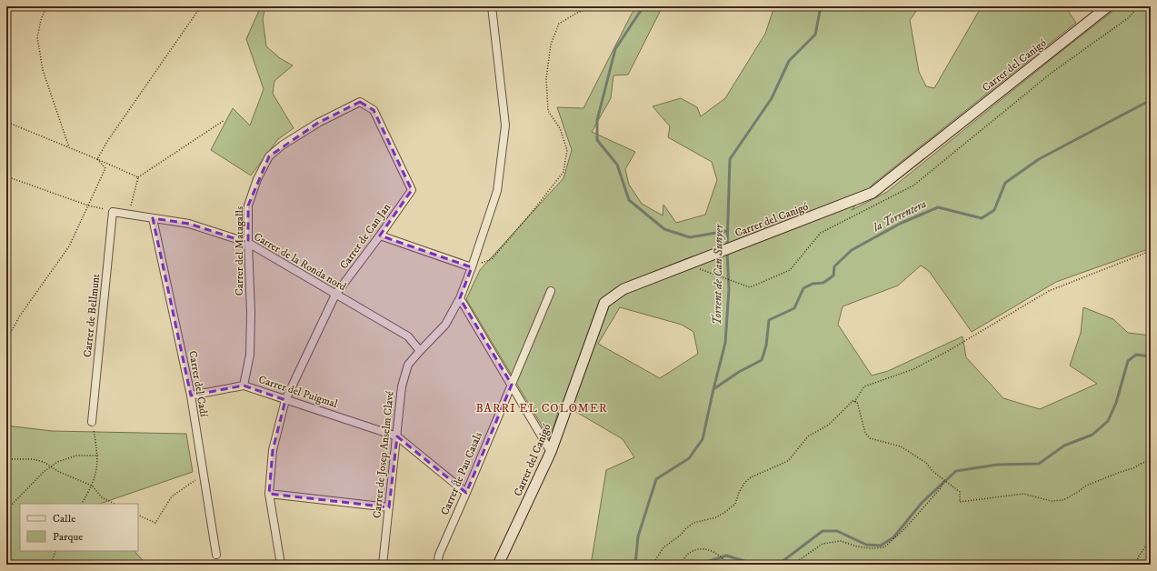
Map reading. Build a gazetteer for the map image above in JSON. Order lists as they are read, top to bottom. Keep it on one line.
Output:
{"streets":{"street":["Carrer del Canigó","Carrer de Can Jan","Carrer del Matagalls","Carrer de la Ronda nord","Carrer de Bellmunt","Carrer del Cadí","Carrer del Puigmal","Carrer de Josep Anselm Clavé","Carrer de Pau Casals"]},"crossings":[["Carrer de Can Jan","Carrer del Matagalls"],["Carrer de Can Jan","Carrer de la Ronda nord"],["Carrer de Can Jan","Carrer del Puigmal"],["Carrer del Matagalls","Carrer de la Ronda nord"],["Carrer del Matagalls","Carrer del Puigmal"],["Carrer de la Ronda nord","Carrer de Bellmunt"],["Carrer de la Ronda nord","Carrer del Cadí"],["Carrer de la Ronda nord","Carrer de Josep Anselm Clavé"],["Carrer del Cadí","Carrer del Puigmal"],["Carrer del Puigmal","Carrer de Josep Anselm Clavé"]],"districts":["BARRI EL COLOMER"],"water":["la Torrentera","Torrent de Can Sunyer"],"legend":["Calle","Parque"]}
